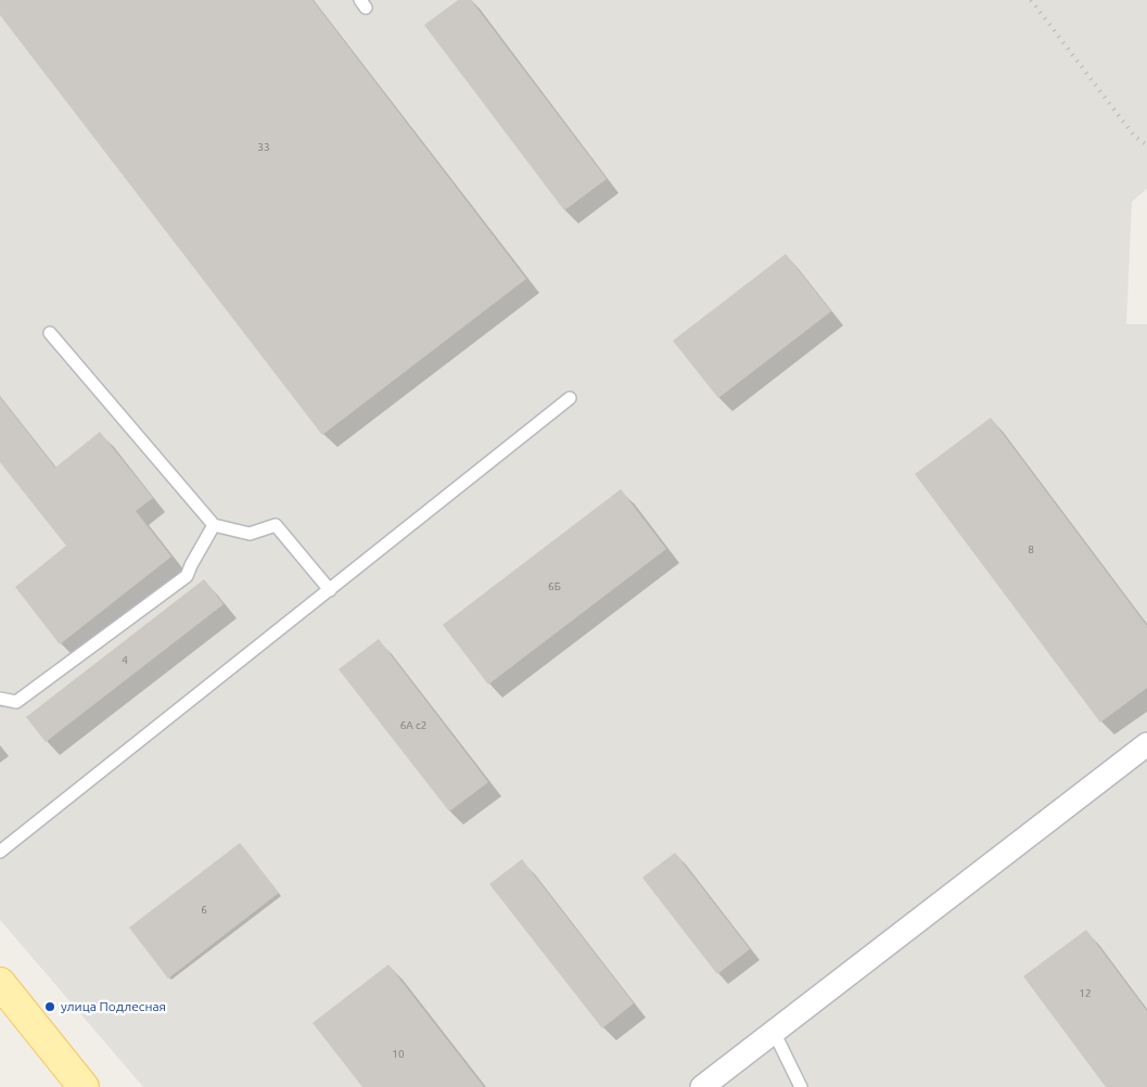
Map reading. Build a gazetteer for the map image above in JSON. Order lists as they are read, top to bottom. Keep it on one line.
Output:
{"places":["улица Подлесная"],"house_numbers":["33","8","6Б","4","6А с2","6","12","10"]}
